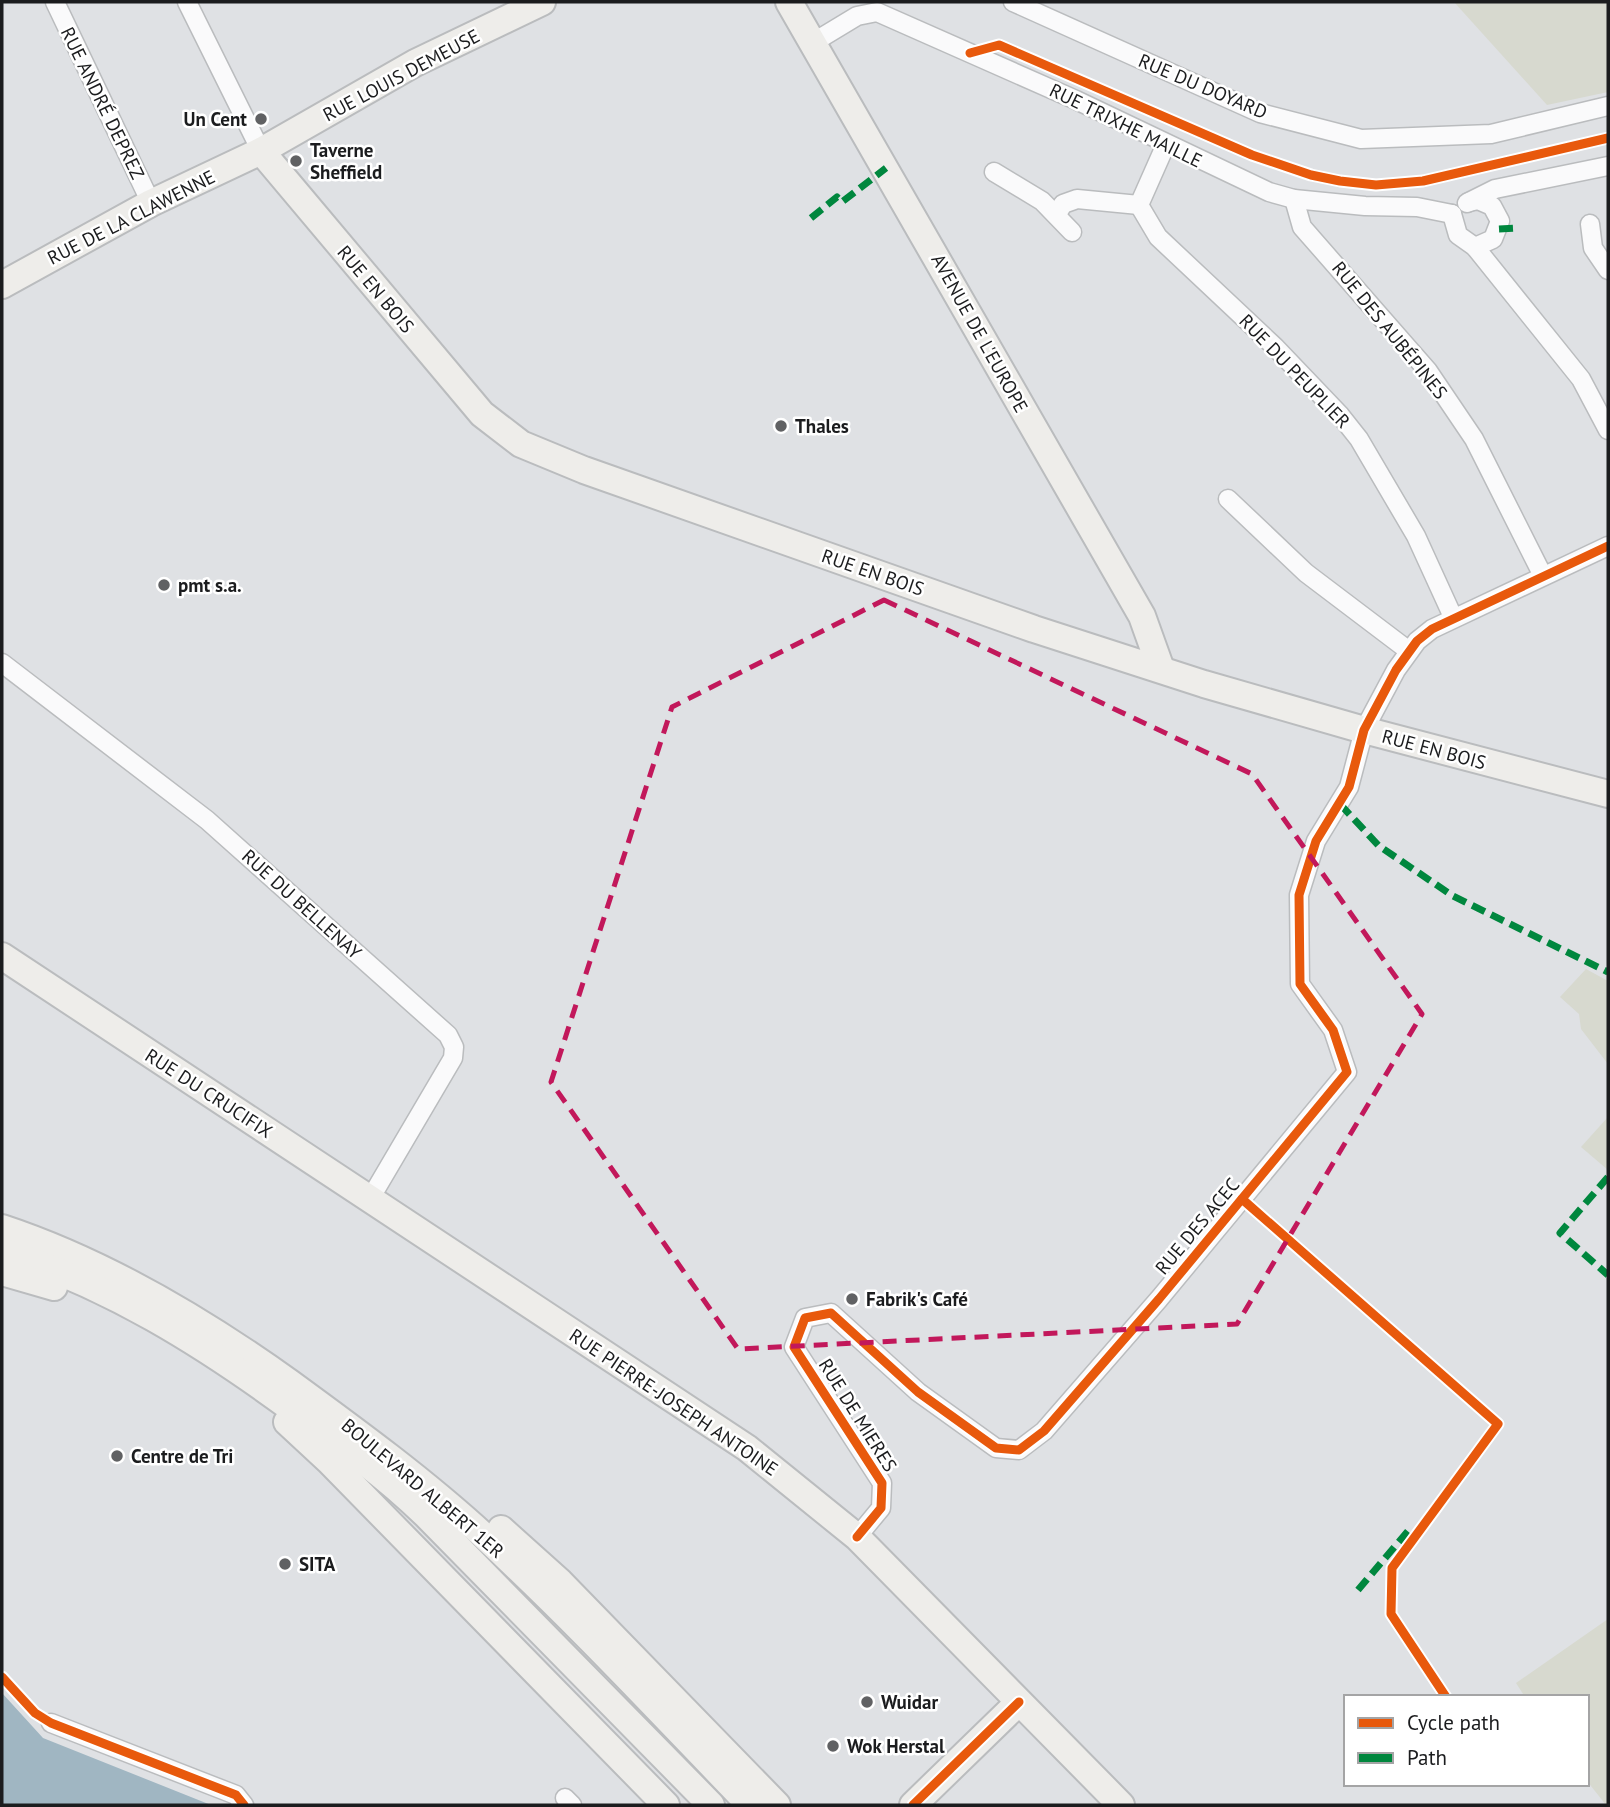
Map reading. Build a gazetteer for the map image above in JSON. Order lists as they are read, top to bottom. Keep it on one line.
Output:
{"streets":{"street":["RUE LOUIS DEMEUSE","RUE DU DOYARD","RUE ANDRÉ DEPREZ","RUE TRIXHE MAILLE","RUE DE LA CLAWENNE","RUE EN BOIS","RUE DES AUBÉPINES","AVENUE DE L'EUROPE","RUE DU PEUPLIER","RUE DU BELLENAY","RUE DU CRUCIFIX","RUE DES ACEC","RUE PIERRE-JOSEPH ANTOINE","RUE DE MIERES","BOULEVARD ALBERT 1ER"]},"crossings":[["RUE LOUIS DEMEUSE","RUE DE LA CLAWENNE"],["RUE LOUIS DEMEUSE","RUE EN BOIS"],["RUE ANDRÉ DEPREZ","RUE DE LA CLAWENNE"],["RUE TRIXHE MAILLE","RUE DES AUBÉPINES"],["RUE TRIXHE MAILLE","AVENUE DE L'EUROPE"],["RUE DE LA CLAWENNE","RUE EN BOIS"],["RUE EN BOIS","AVENUE DE L'EUROPE"],["RUE EN BOIS","RUE DES ACEC"],["RUE DU BELLENAY","RUE DU CRUCIFIX"],["RUE DU CRUCIFIX","RUE PIERRE-JOSEPH ANTOINE"],["RUE DES ACEC","RUE DE MIERES"],["RUE PIERRE-JOSEPH ANTOINE","RUE DE MIERES"]],"places":["Un Cent","Taverne Sheffield","Thales","pmt s.a.","Fabrik's Café","Centre de Tri","SITA","Wuidar","Wok Herstal"],"legend":["Cycle path","Path"]}
